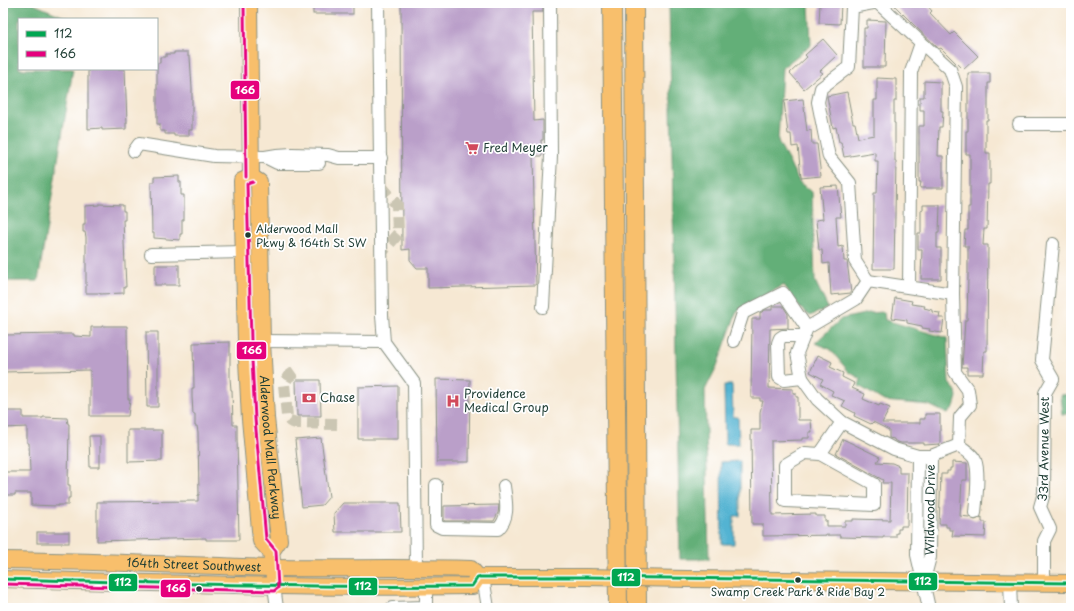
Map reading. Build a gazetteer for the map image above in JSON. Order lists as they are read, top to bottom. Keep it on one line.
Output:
{"streets":{"main road":["Alderwood Mall Parkway","164th Street Southwest"],"street":["33rd Avenue West","Wildwood Drive"]},"crossings":[["Alderwood Mall Parkway","164th Street Southwest"],["33rd Avenue West","164th Street Southwest"],["Wildwood Drive","164th Street Southwest"]],"places":{"supermarket":["Fred Meyer"],"other":["Alderwood Mall Pkwy & 164th St SW","Swamp Creek Park & Ride Bay 2"],"bank":["Chase"],"hospital":["Providence Medical Group"]},"lines":["transit line 166","transit line 112"],"legend":["112","166"]}
